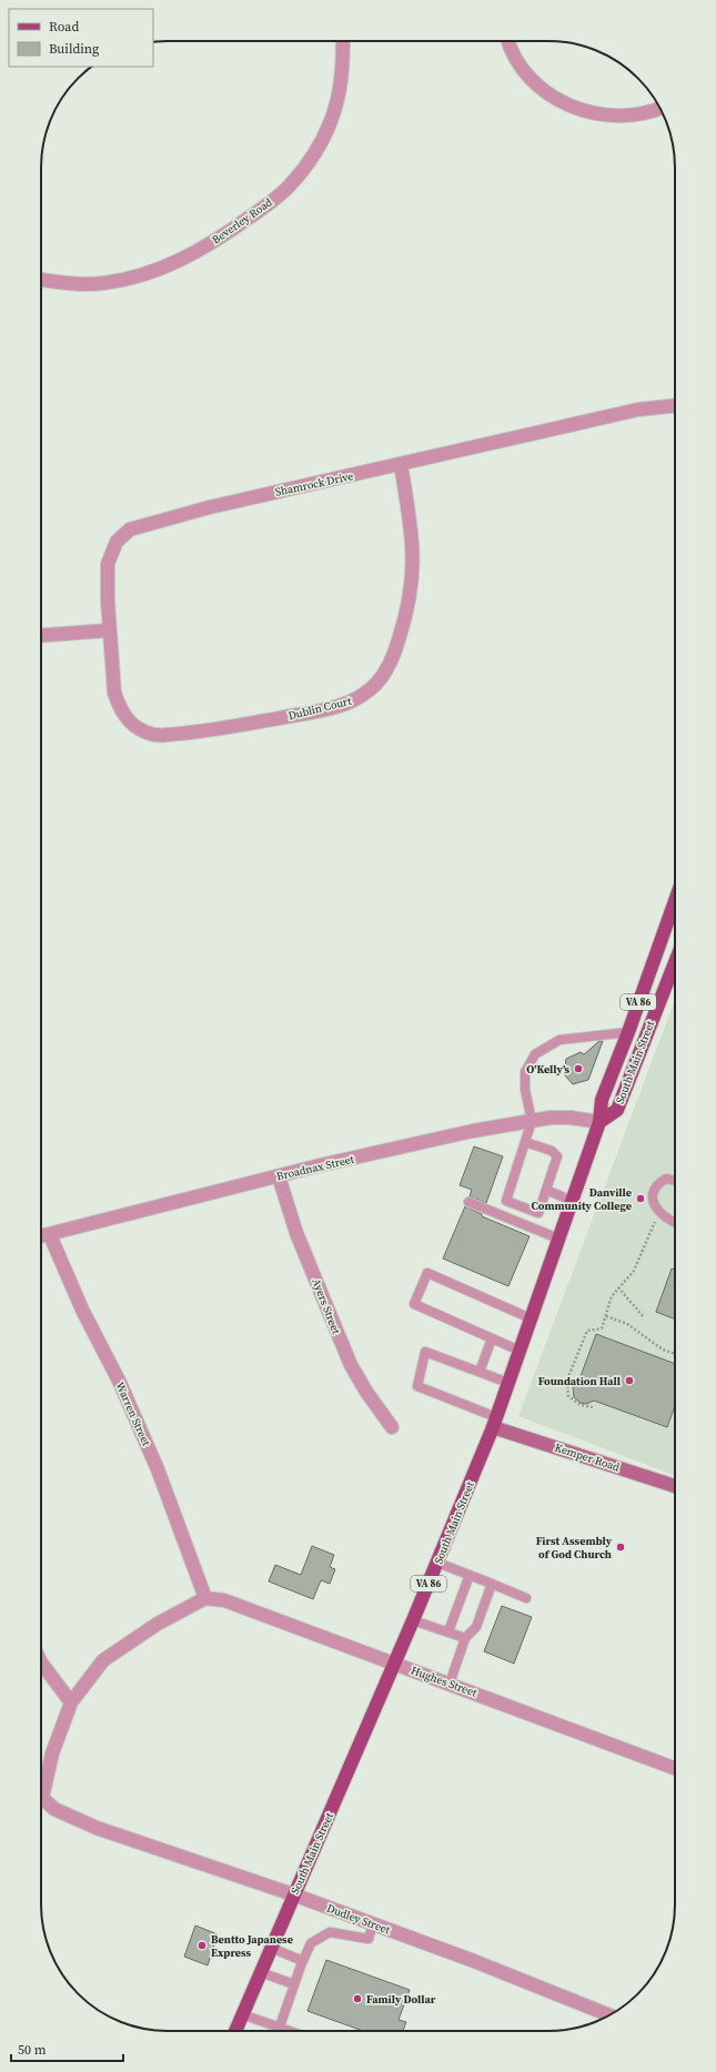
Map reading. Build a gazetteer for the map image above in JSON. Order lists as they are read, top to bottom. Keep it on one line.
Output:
{"streets":{"main road":["VA 86","South Main Street"],"street":["Beverley Road","Shamrock Drive","Dublin Court","Broadnax Street","Ayers Street","Warren Street","Kemper Road","Hughes Street","Dudley Street"]},"crossings":[["Shamrock Drive","Dublin Court"],["South Main Street","Broadnax Street"],["South Main Street","Kemper Road"],["South Main Street","Hughes Street"],["South Main Street","Dudley Street"],["Broadnax Street","Ayers Street"],["Broadnax Street","Warren Street"],["Warren Street","Hughes Street"]],"places":["O’Kelly’s","Danville Community College","Foundation Hall","First Assembly of God Church","Bentto Japanese Express","Family Dollar"],"legend":["Road","Building"],"scale_bar":"50 m"}
